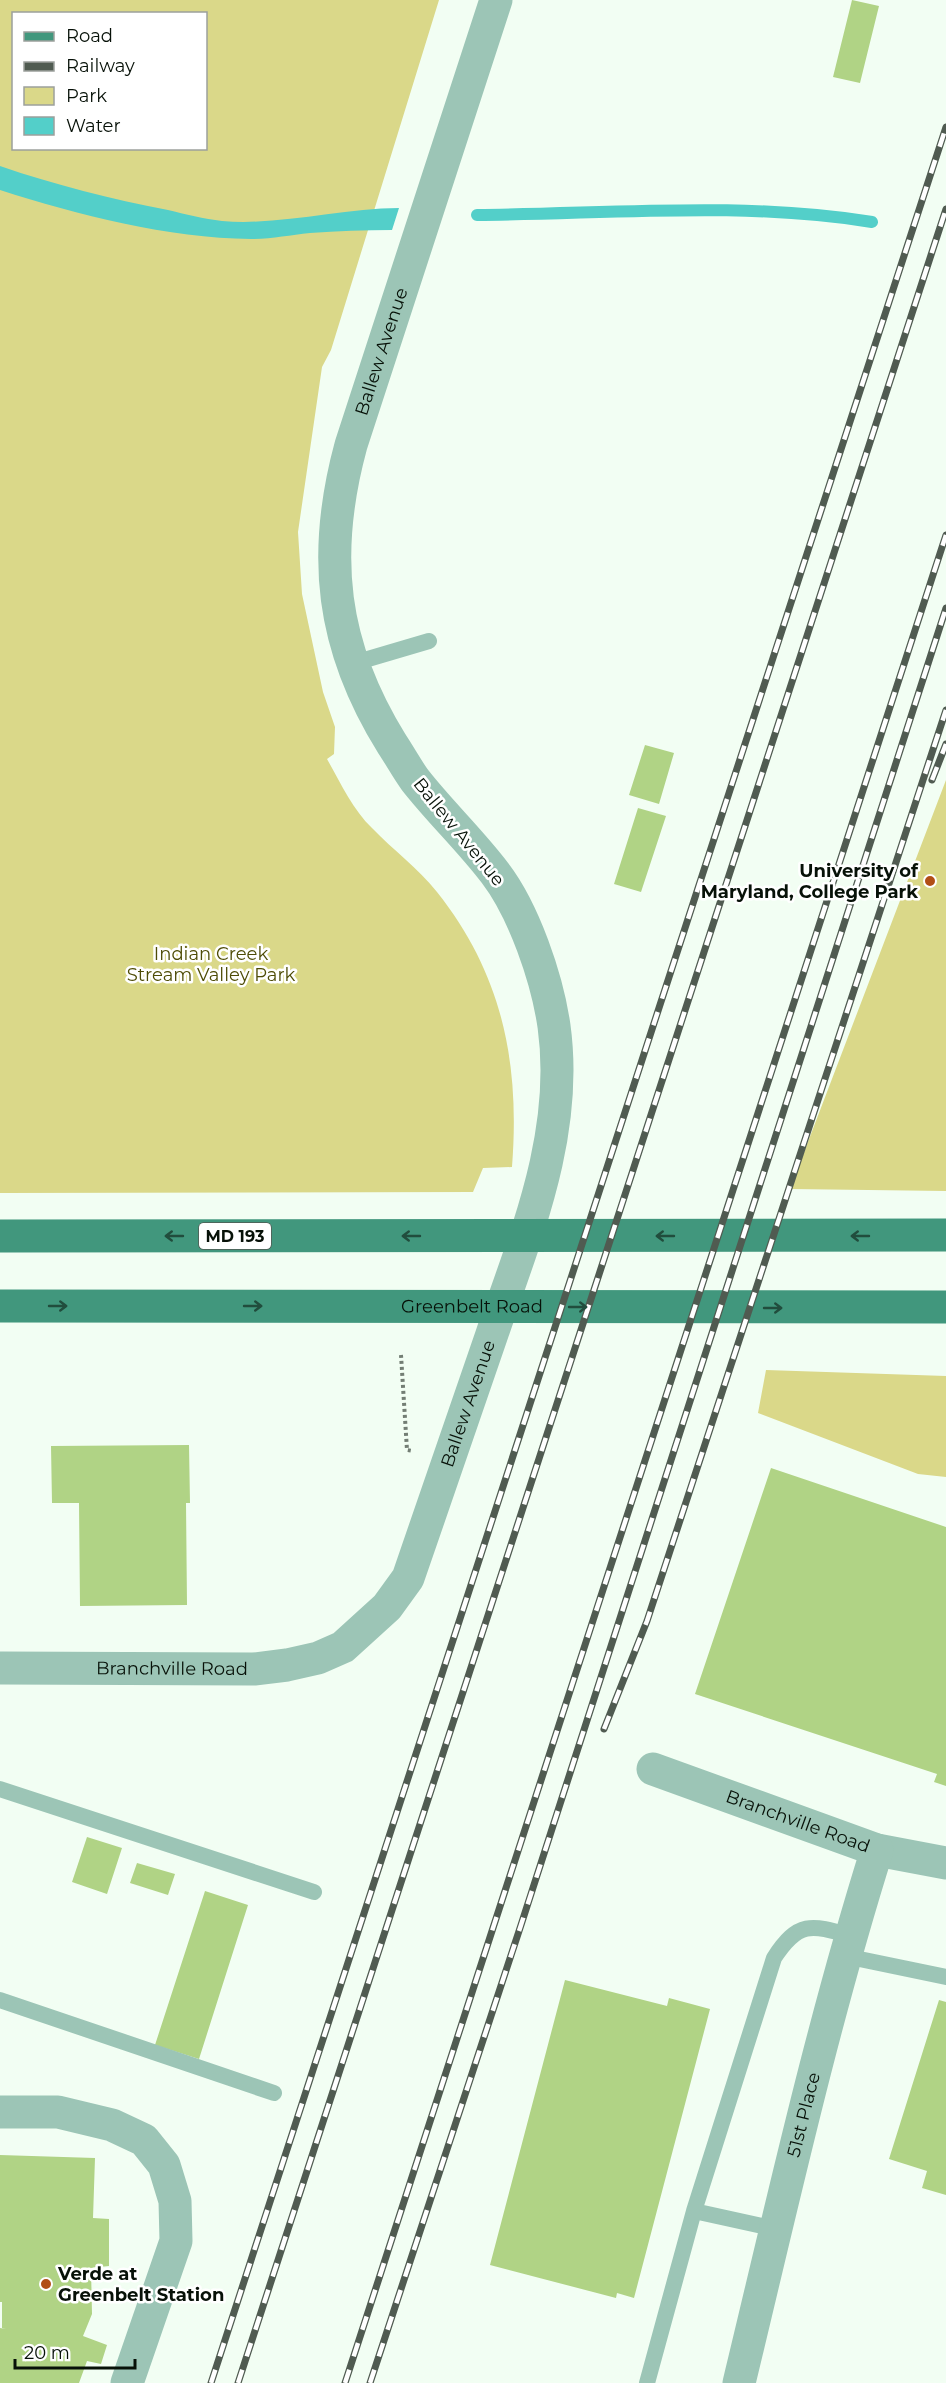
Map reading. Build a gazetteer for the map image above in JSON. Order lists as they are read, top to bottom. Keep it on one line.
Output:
{"streets":{"main road":["MD 193","Greenbelt Road"],"street":["Ballew Avenue","Branchville Road","51st Place"]},"crossings":[["Ballew Avenue","Branchville Road"],["Branchville Road","51st Place"]],"parks":["Indian Creek Stream Valley Park"],"places":["University of Maryland, College Park","Verde at Greenbelt Station"],"legend":["Road","Railway","Park","Water"],"scale_bar":"20 m"}
